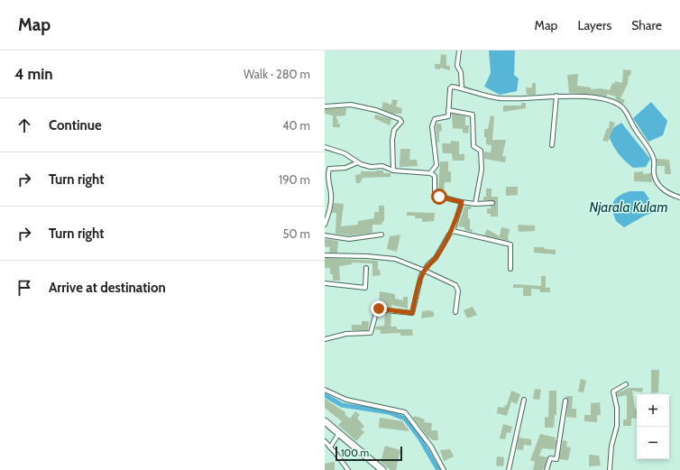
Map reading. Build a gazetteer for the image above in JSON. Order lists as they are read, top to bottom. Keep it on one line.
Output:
{"water":["Njarala Kulam"],"scale_bar":"100 m","page":{"header":"Map","nav":["Map","Layers","Share"],"heading":["4 min","Walk · 280 m"],"list":[["Continue","40 m"],["Turn right","190 m"],["Turn right","50 m"],"Arrive at destination"],"map_buttons":["+","−"],"scale":"100 m"}}
